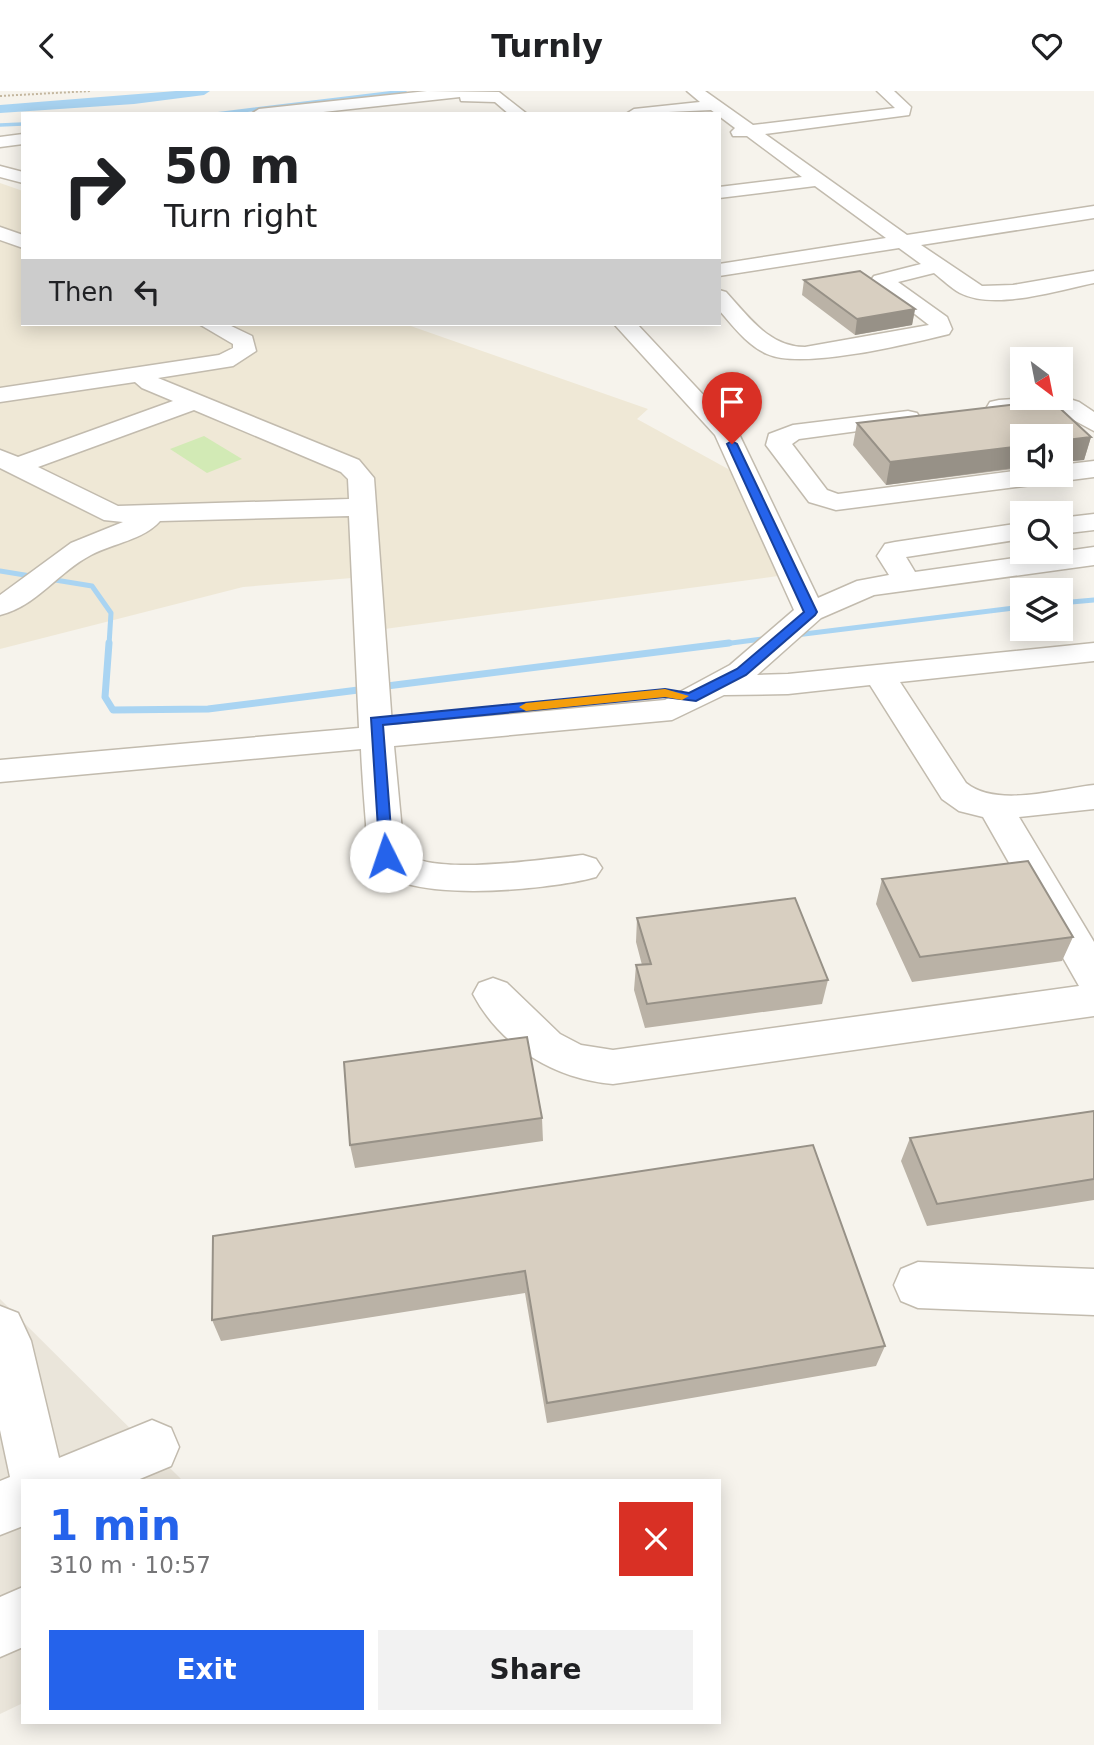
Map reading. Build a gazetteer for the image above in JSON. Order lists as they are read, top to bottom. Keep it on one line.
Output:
{"north":"bottom right","page":{"header":"Turnly","turn":["50 m","Turn right"],"then":"Then","heading":["1 min","310 m · 10:57"],"buttons":["Exit","Share"]}}
